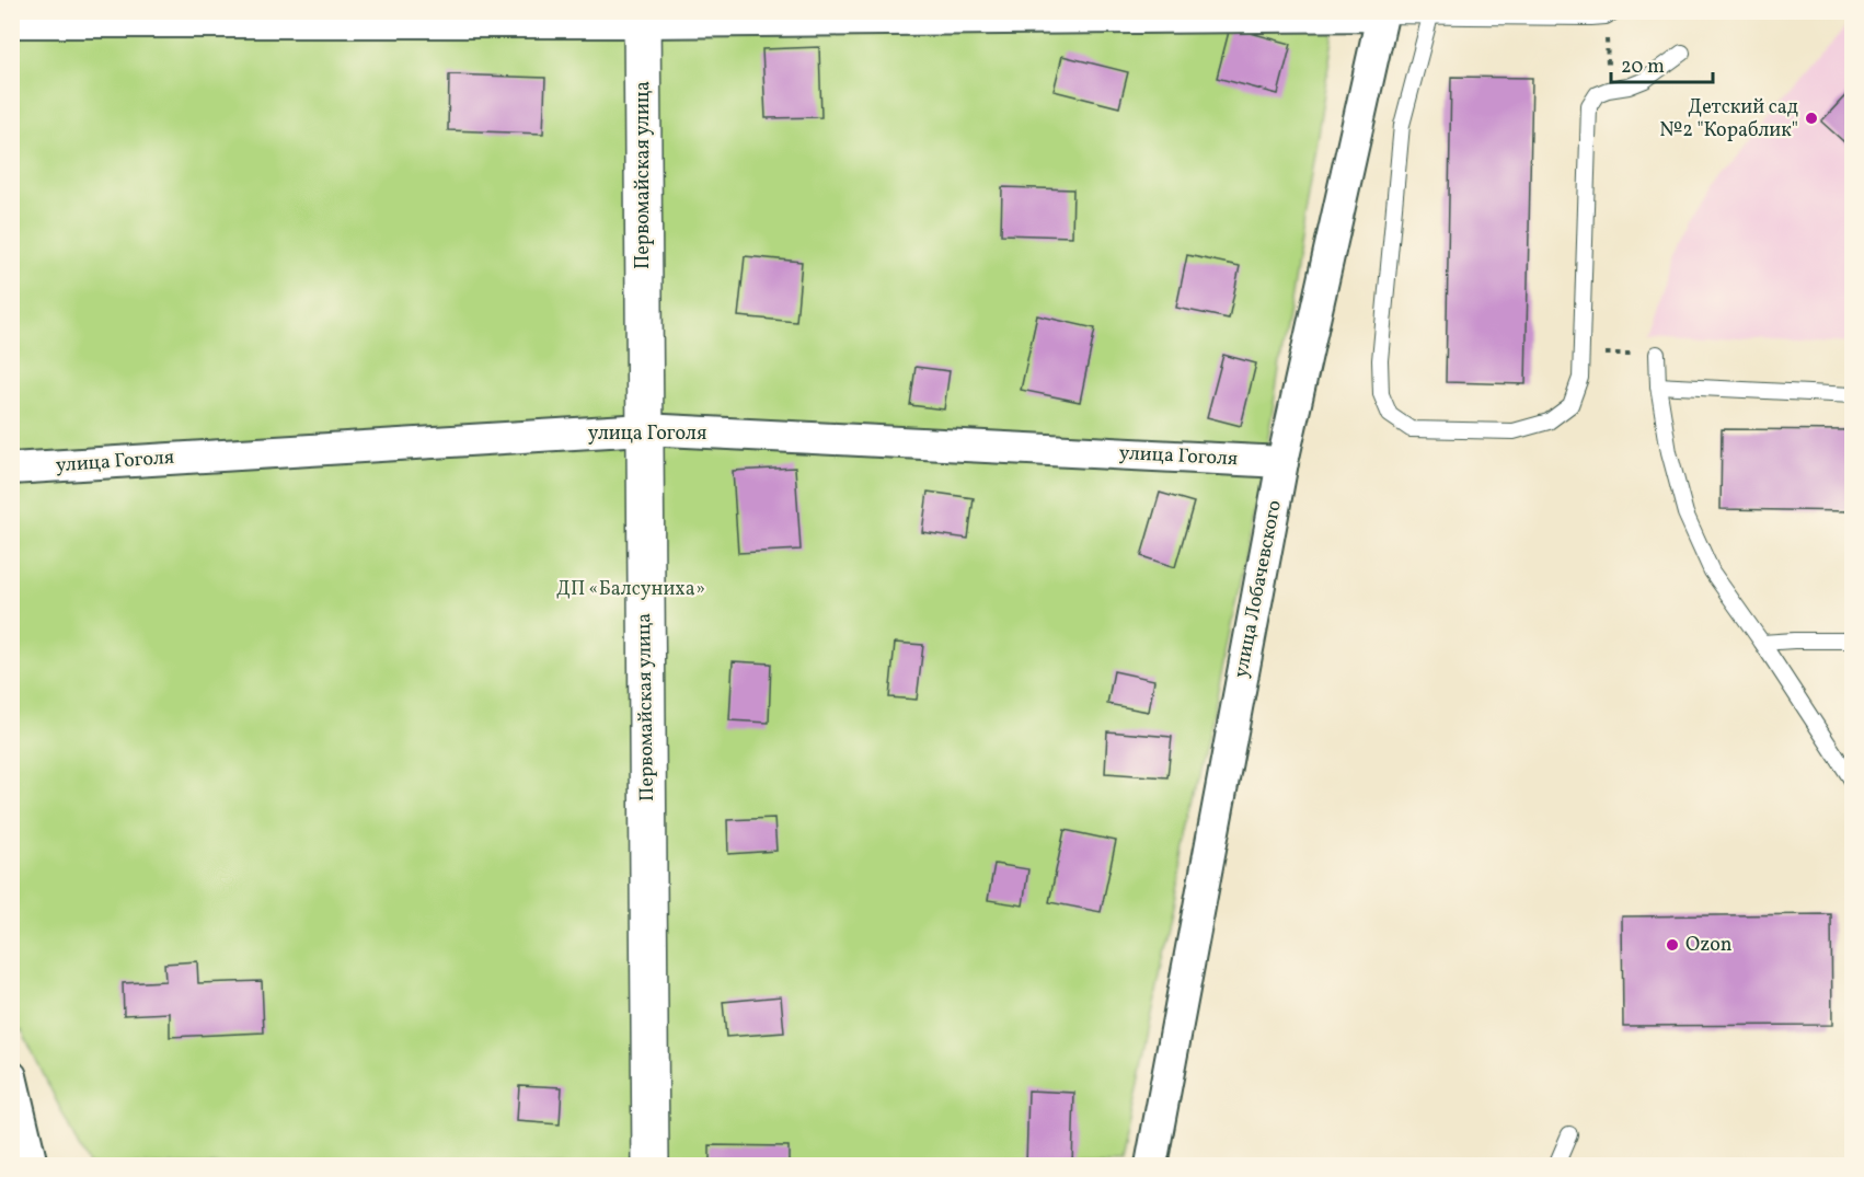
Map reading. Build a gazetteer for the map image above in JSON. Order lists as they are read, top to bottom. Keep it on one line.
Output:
{"streets":{"street":["Первомайская улица","улица Гоголя","улица Лобачевского"]},"crossings":[["Первомайская улица","улица Гоголя"],["улица Гоголя","улица Лобачевского"]],"parks":["ДП «Балсуниха»"],"places":["Детский сад №2 \"Кораблик\"","Ozon"],"scale_bar":"20 m"}
